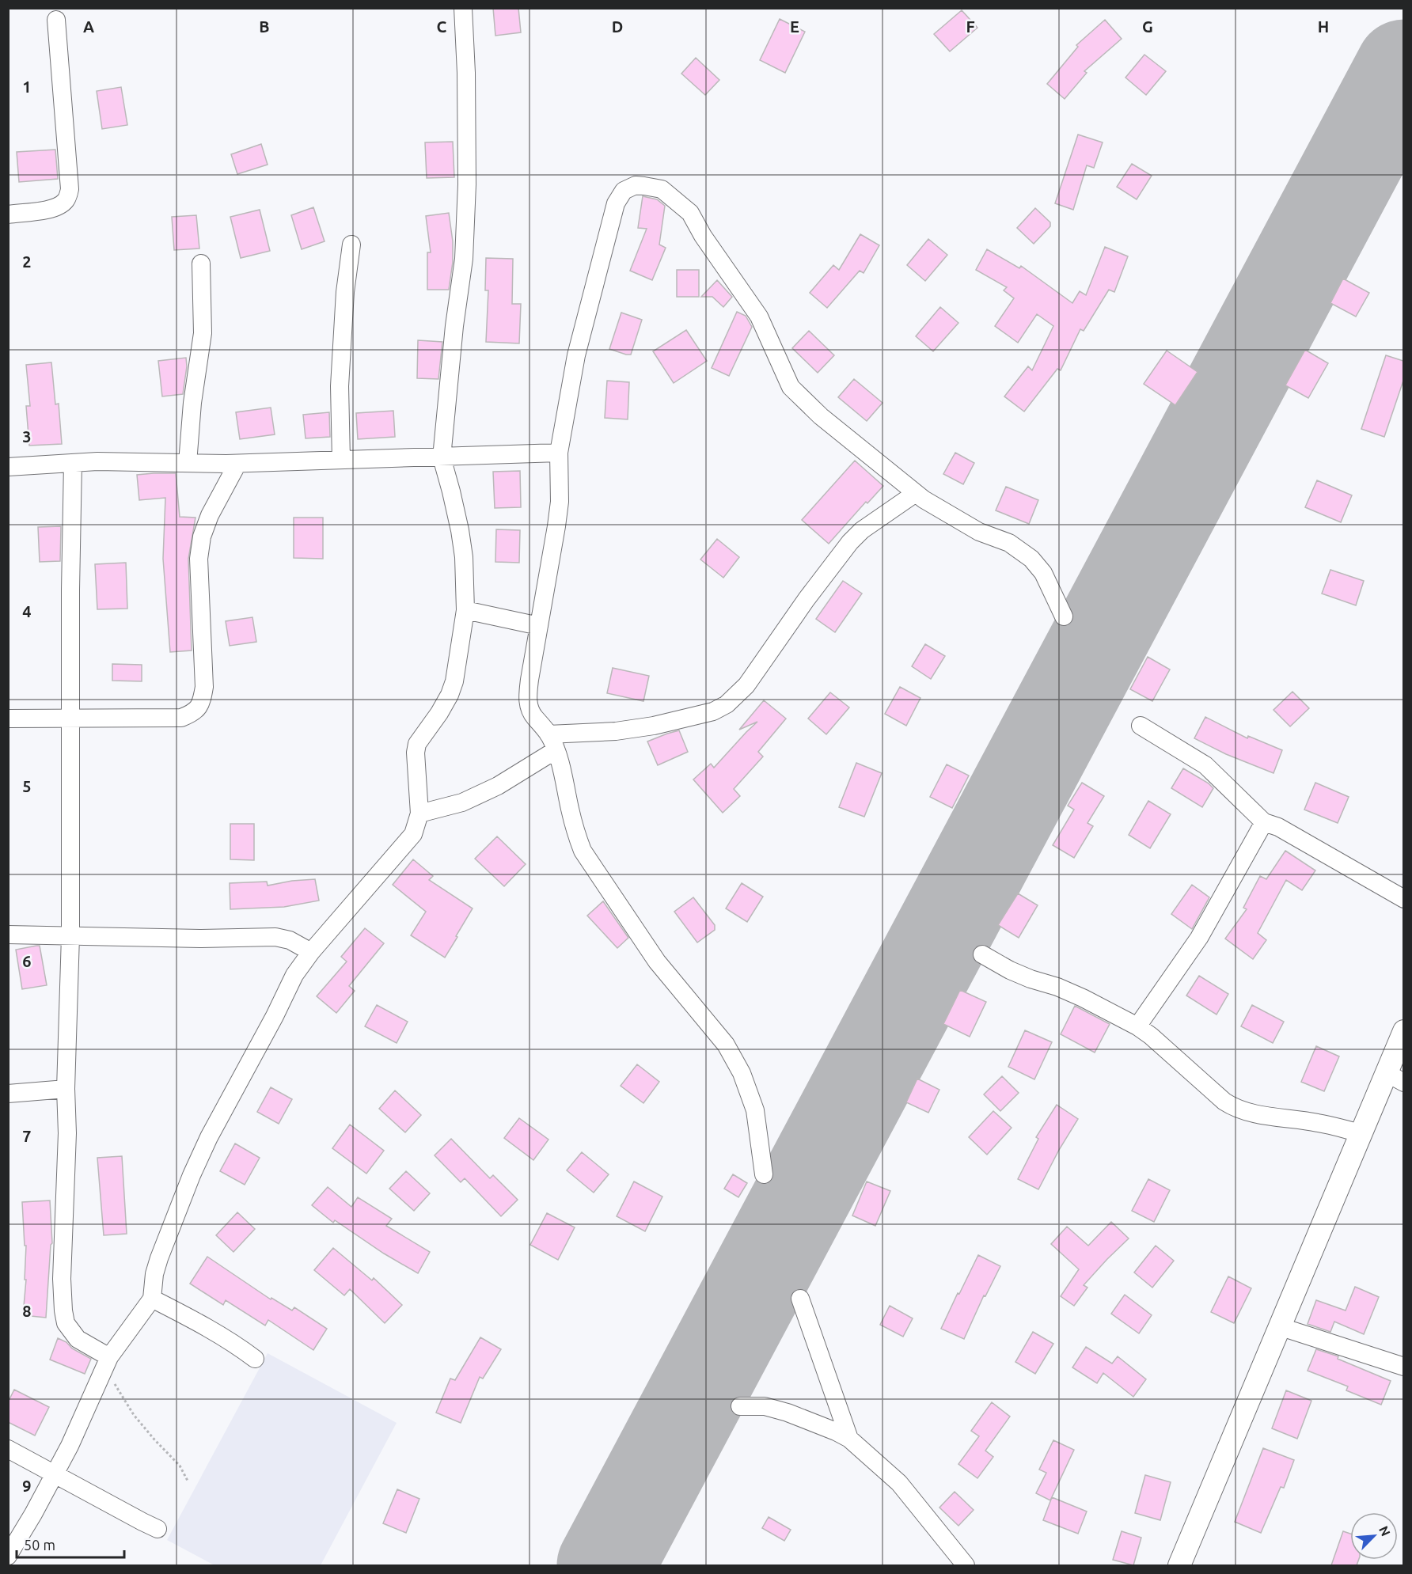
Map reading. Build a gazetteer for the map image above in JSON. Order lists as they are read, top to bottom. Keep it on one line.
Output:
{"scale_bar":"50 m","north":"top right","grid":{"columns":["A","B","C","D","E","F","G","H"],"rows":["1","2","3","4","5","6","7","8","9"]}}
